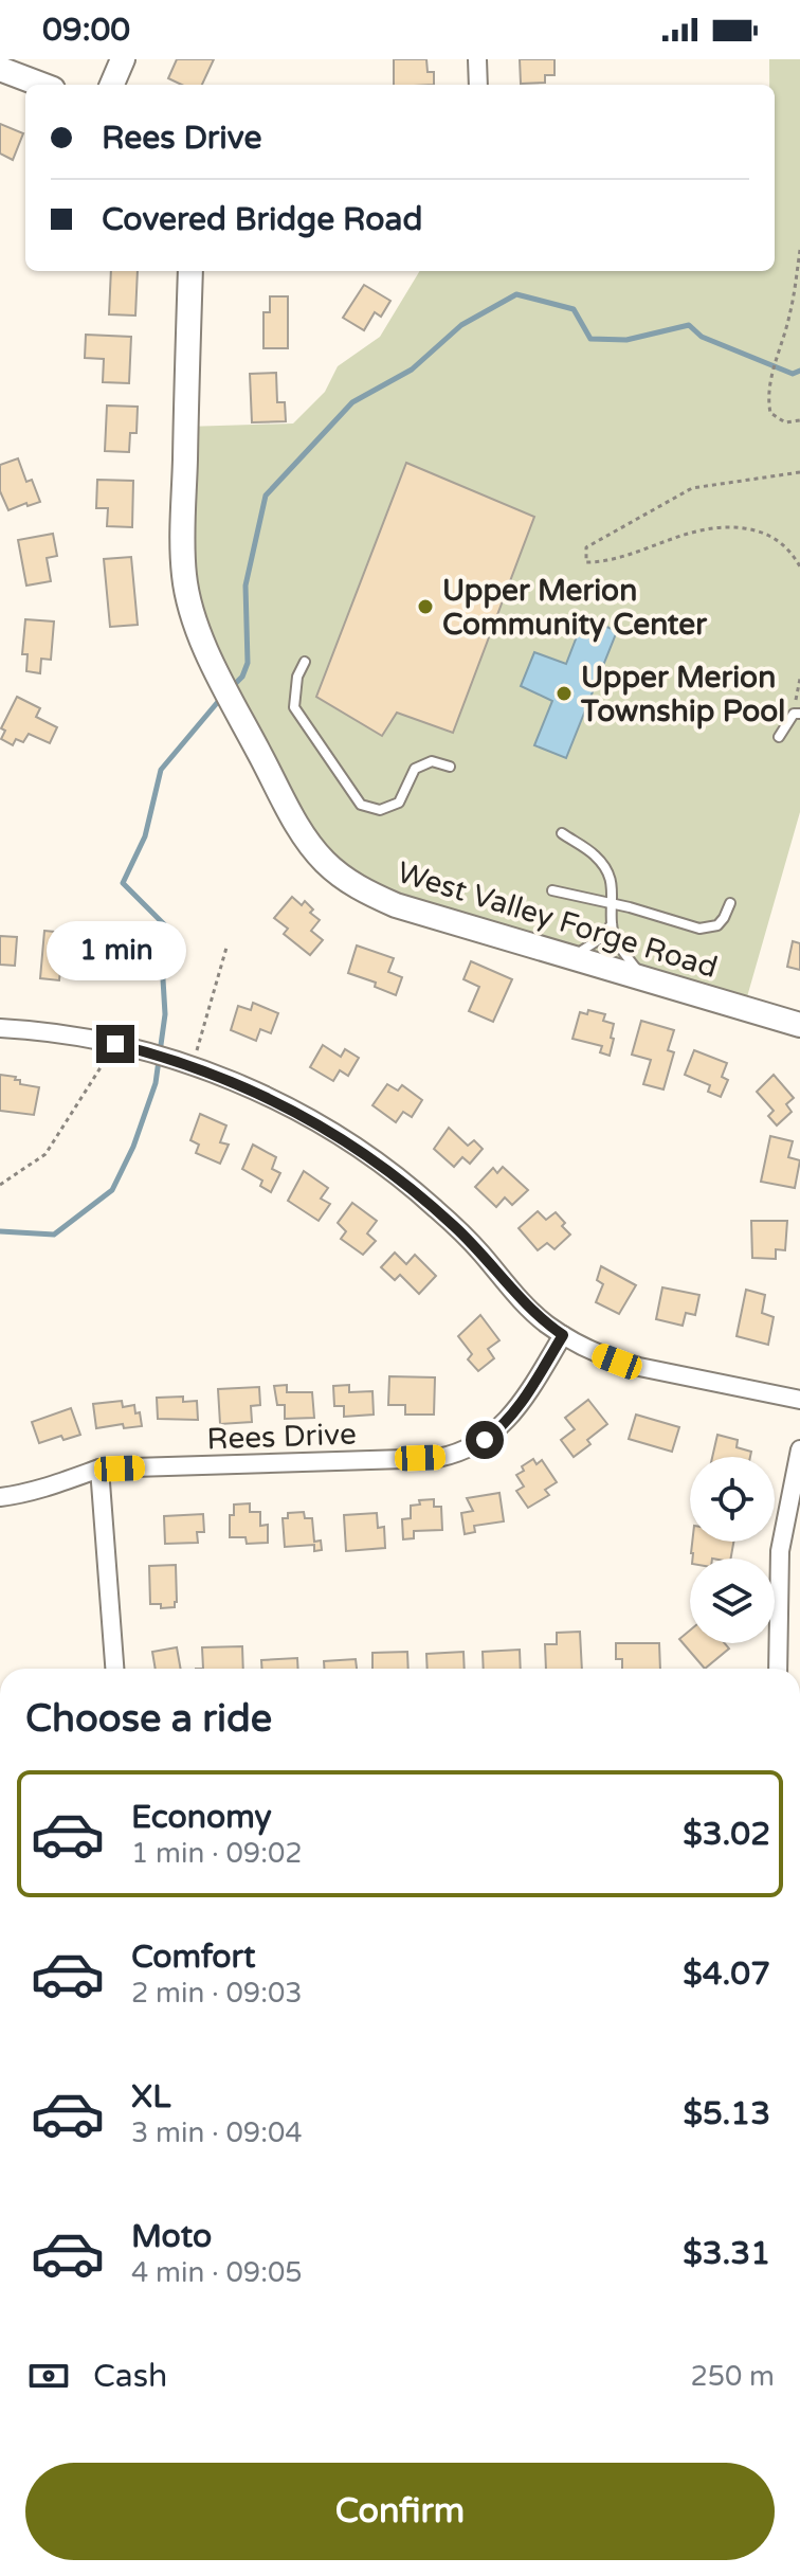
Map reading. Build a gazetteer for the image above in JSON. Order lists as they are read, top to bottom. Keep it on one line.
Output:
{"streets":{"main road":["West Valley Forge Road"],"street":["Rees Drive"]},"places":["Upper Merion Community Center","Upper Merion Township Pool"],"page":{"status":"09:00","banner":["Rees Drive","Covered Bridge Road"],"bubble":"1 min","heading":"Choose a ride","list":[{"name":"Economy","note":"1 min · 09:02","value":"$3.02"},{"name":"Comfort","note":"2 min · 09:03","value":"$4.07"},{"name":"XL","note":"3 min · 09:04","value":"$5.13"},{"name":"Moto","note":"4 min · 09:05","value":"$3.31"}],"pay":["Cash","250 m"],"buttons":"Confirm"}}
